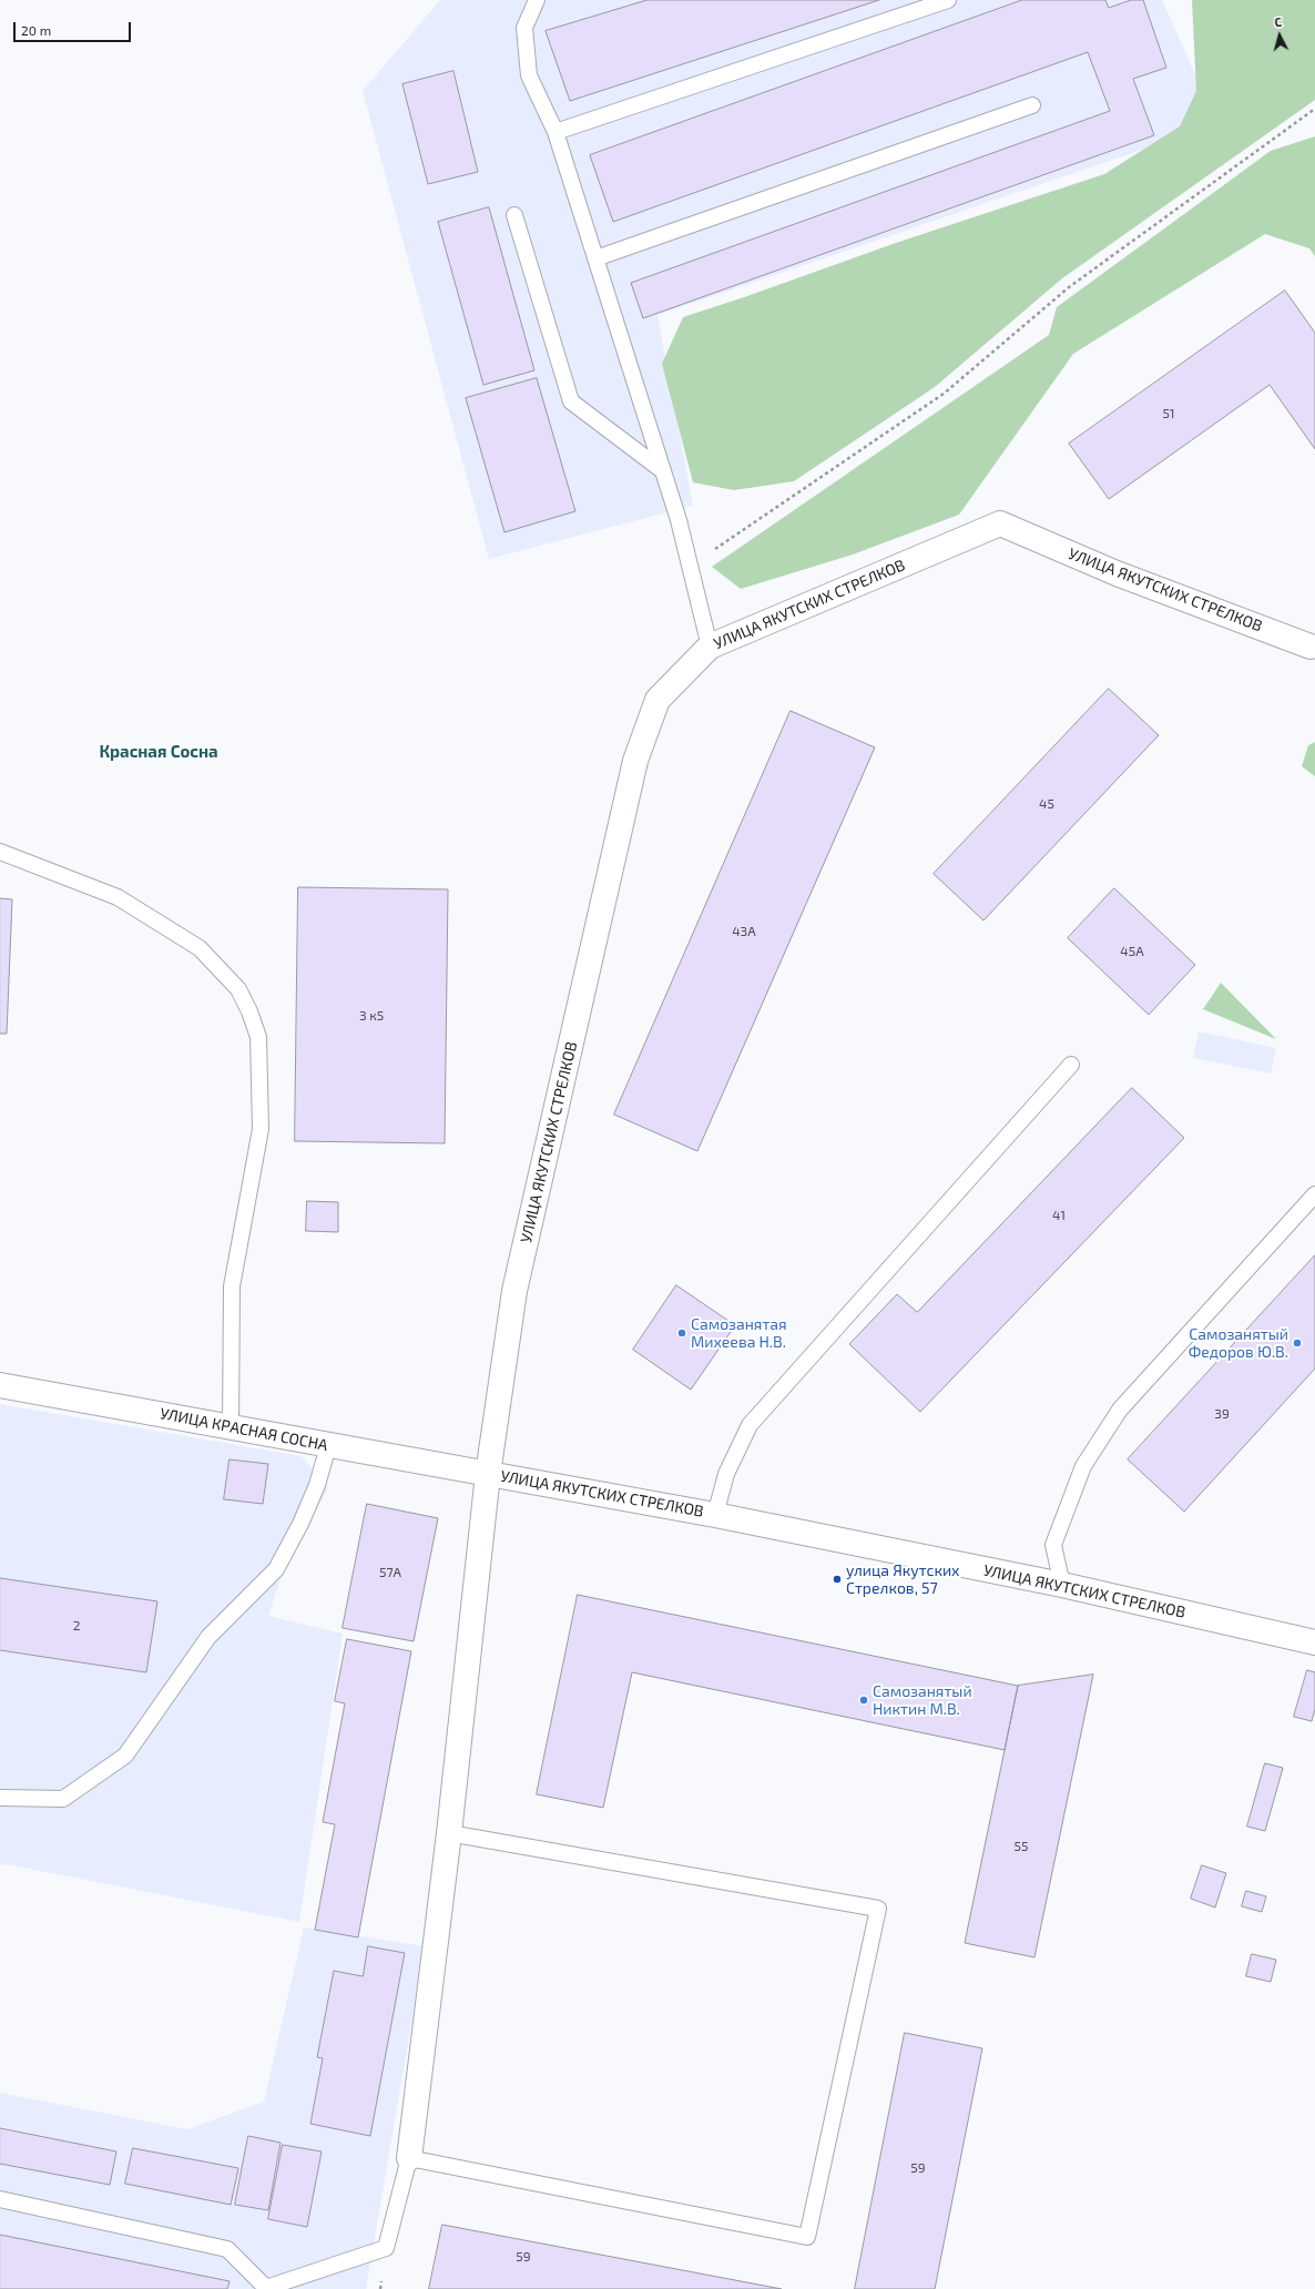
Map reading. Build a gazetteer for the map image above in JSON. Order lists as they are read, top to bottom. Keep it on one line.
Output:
{"streets":{"street":["УЛИЦА ЯКУТСКИХ СТРЕЛКОВ","УЛИЦА КРАСНАЯ СОСНА"]},"crossings":[["УЛИЦА ЯКУТСКИХ СТРЕЛКОВ","УЛИЦА КРАСНАЯ СОСНА"]],"districts":["Красная Сосна"],"places":["Самозанятая Михеева Н.В.","Самозанятый Федоров Ю.В.","улица Якутских Стрелков, 57","Самозанятый Никтин М.В."],"house_numbers":["51","45","43А","45А","3 к5","41","39","57А","2","55","59","59"],"scale_bar":"20 m","north":"top"}
